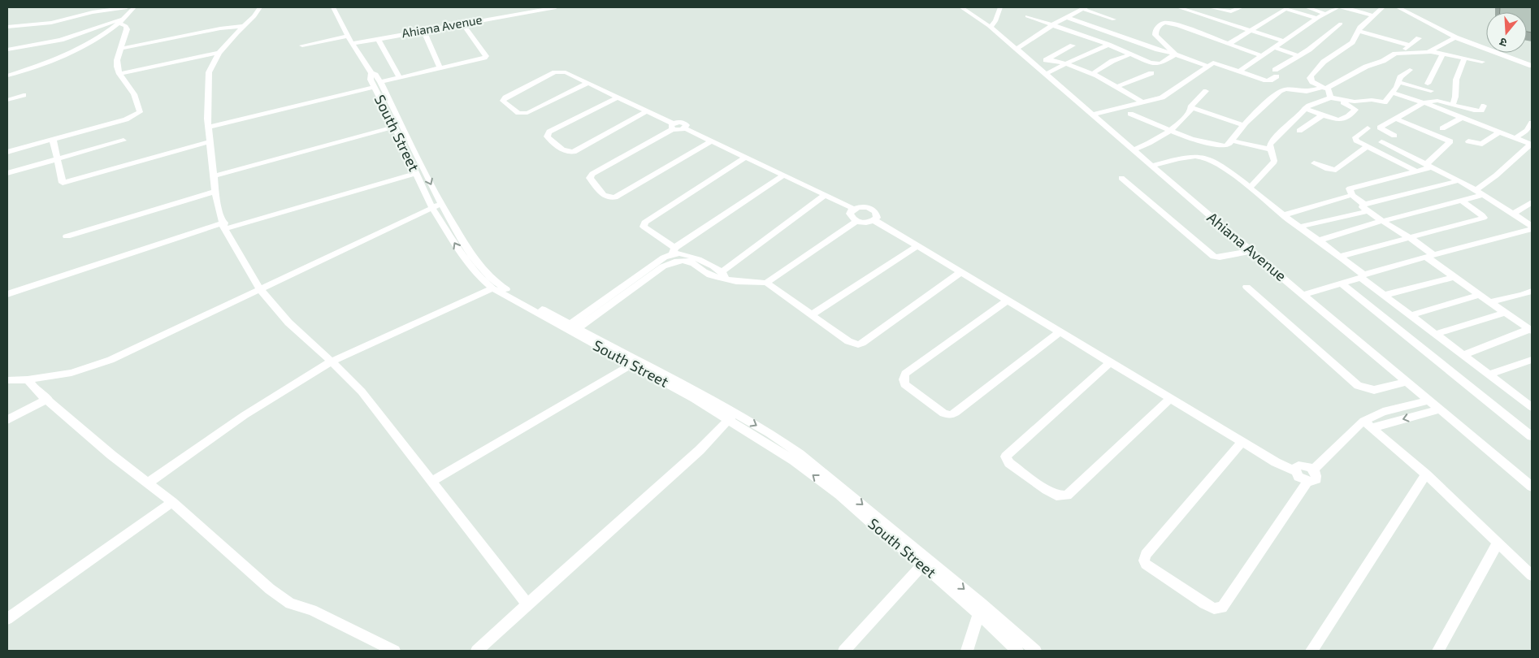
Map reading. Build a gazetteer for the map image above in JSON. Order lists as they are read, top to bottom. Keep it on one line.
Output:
{"streets":{"street":["Ahiana Avenue","South Street"]},"crossings":[["Ahiana Avenue","South Street"]],"north":"bottom"}
